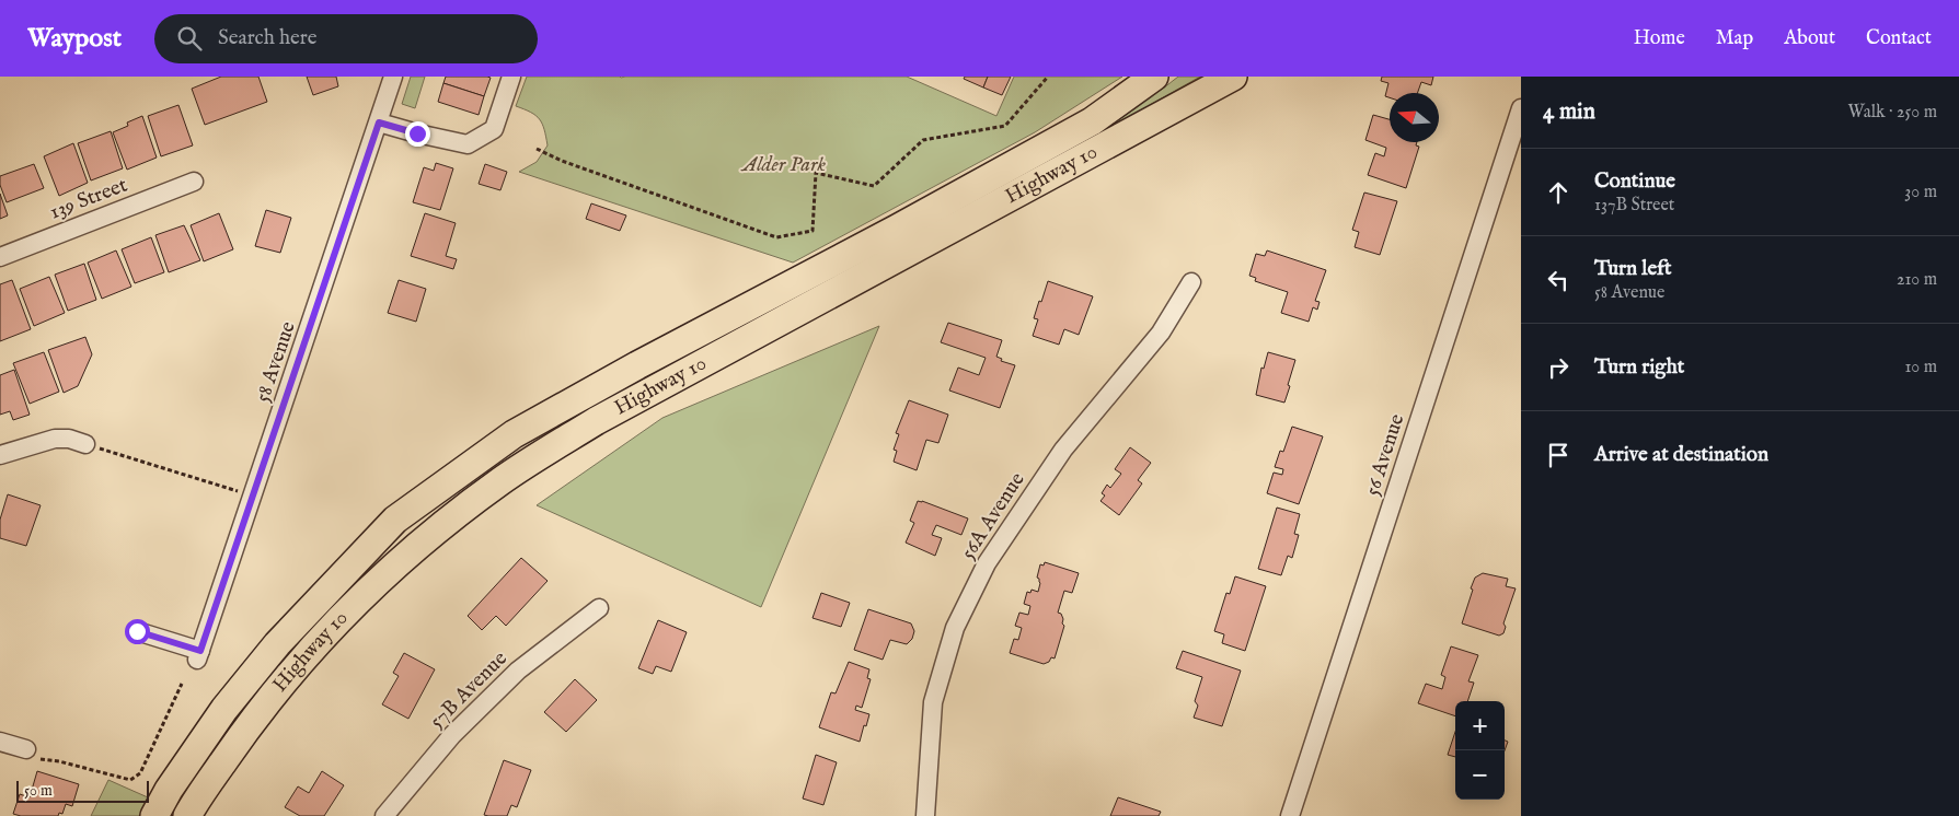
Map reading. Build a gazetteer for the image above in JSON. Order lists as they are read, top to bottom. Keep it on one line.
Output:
{"streets":{"highway":["Highway 10"],"street":["139 Street","58 Avenue","56 Avenue","56A Avenue","57B Avenue"]},"parks":["Alder Park"],"scale_bar":"50 m","north":"left","page":{"header":"Waypost","search":"Search here","nav":["Home","Map","About","Contact"],"heading":["4 min","Walk · 250 m"],"list":[["Continue","137B Street","30 m"],["Turn left","58 Avenue","210 m"],["Turn right","10 m"],"Arrive at destination"],"map_buttons":["+","−"],"scale":"50 m"}}
